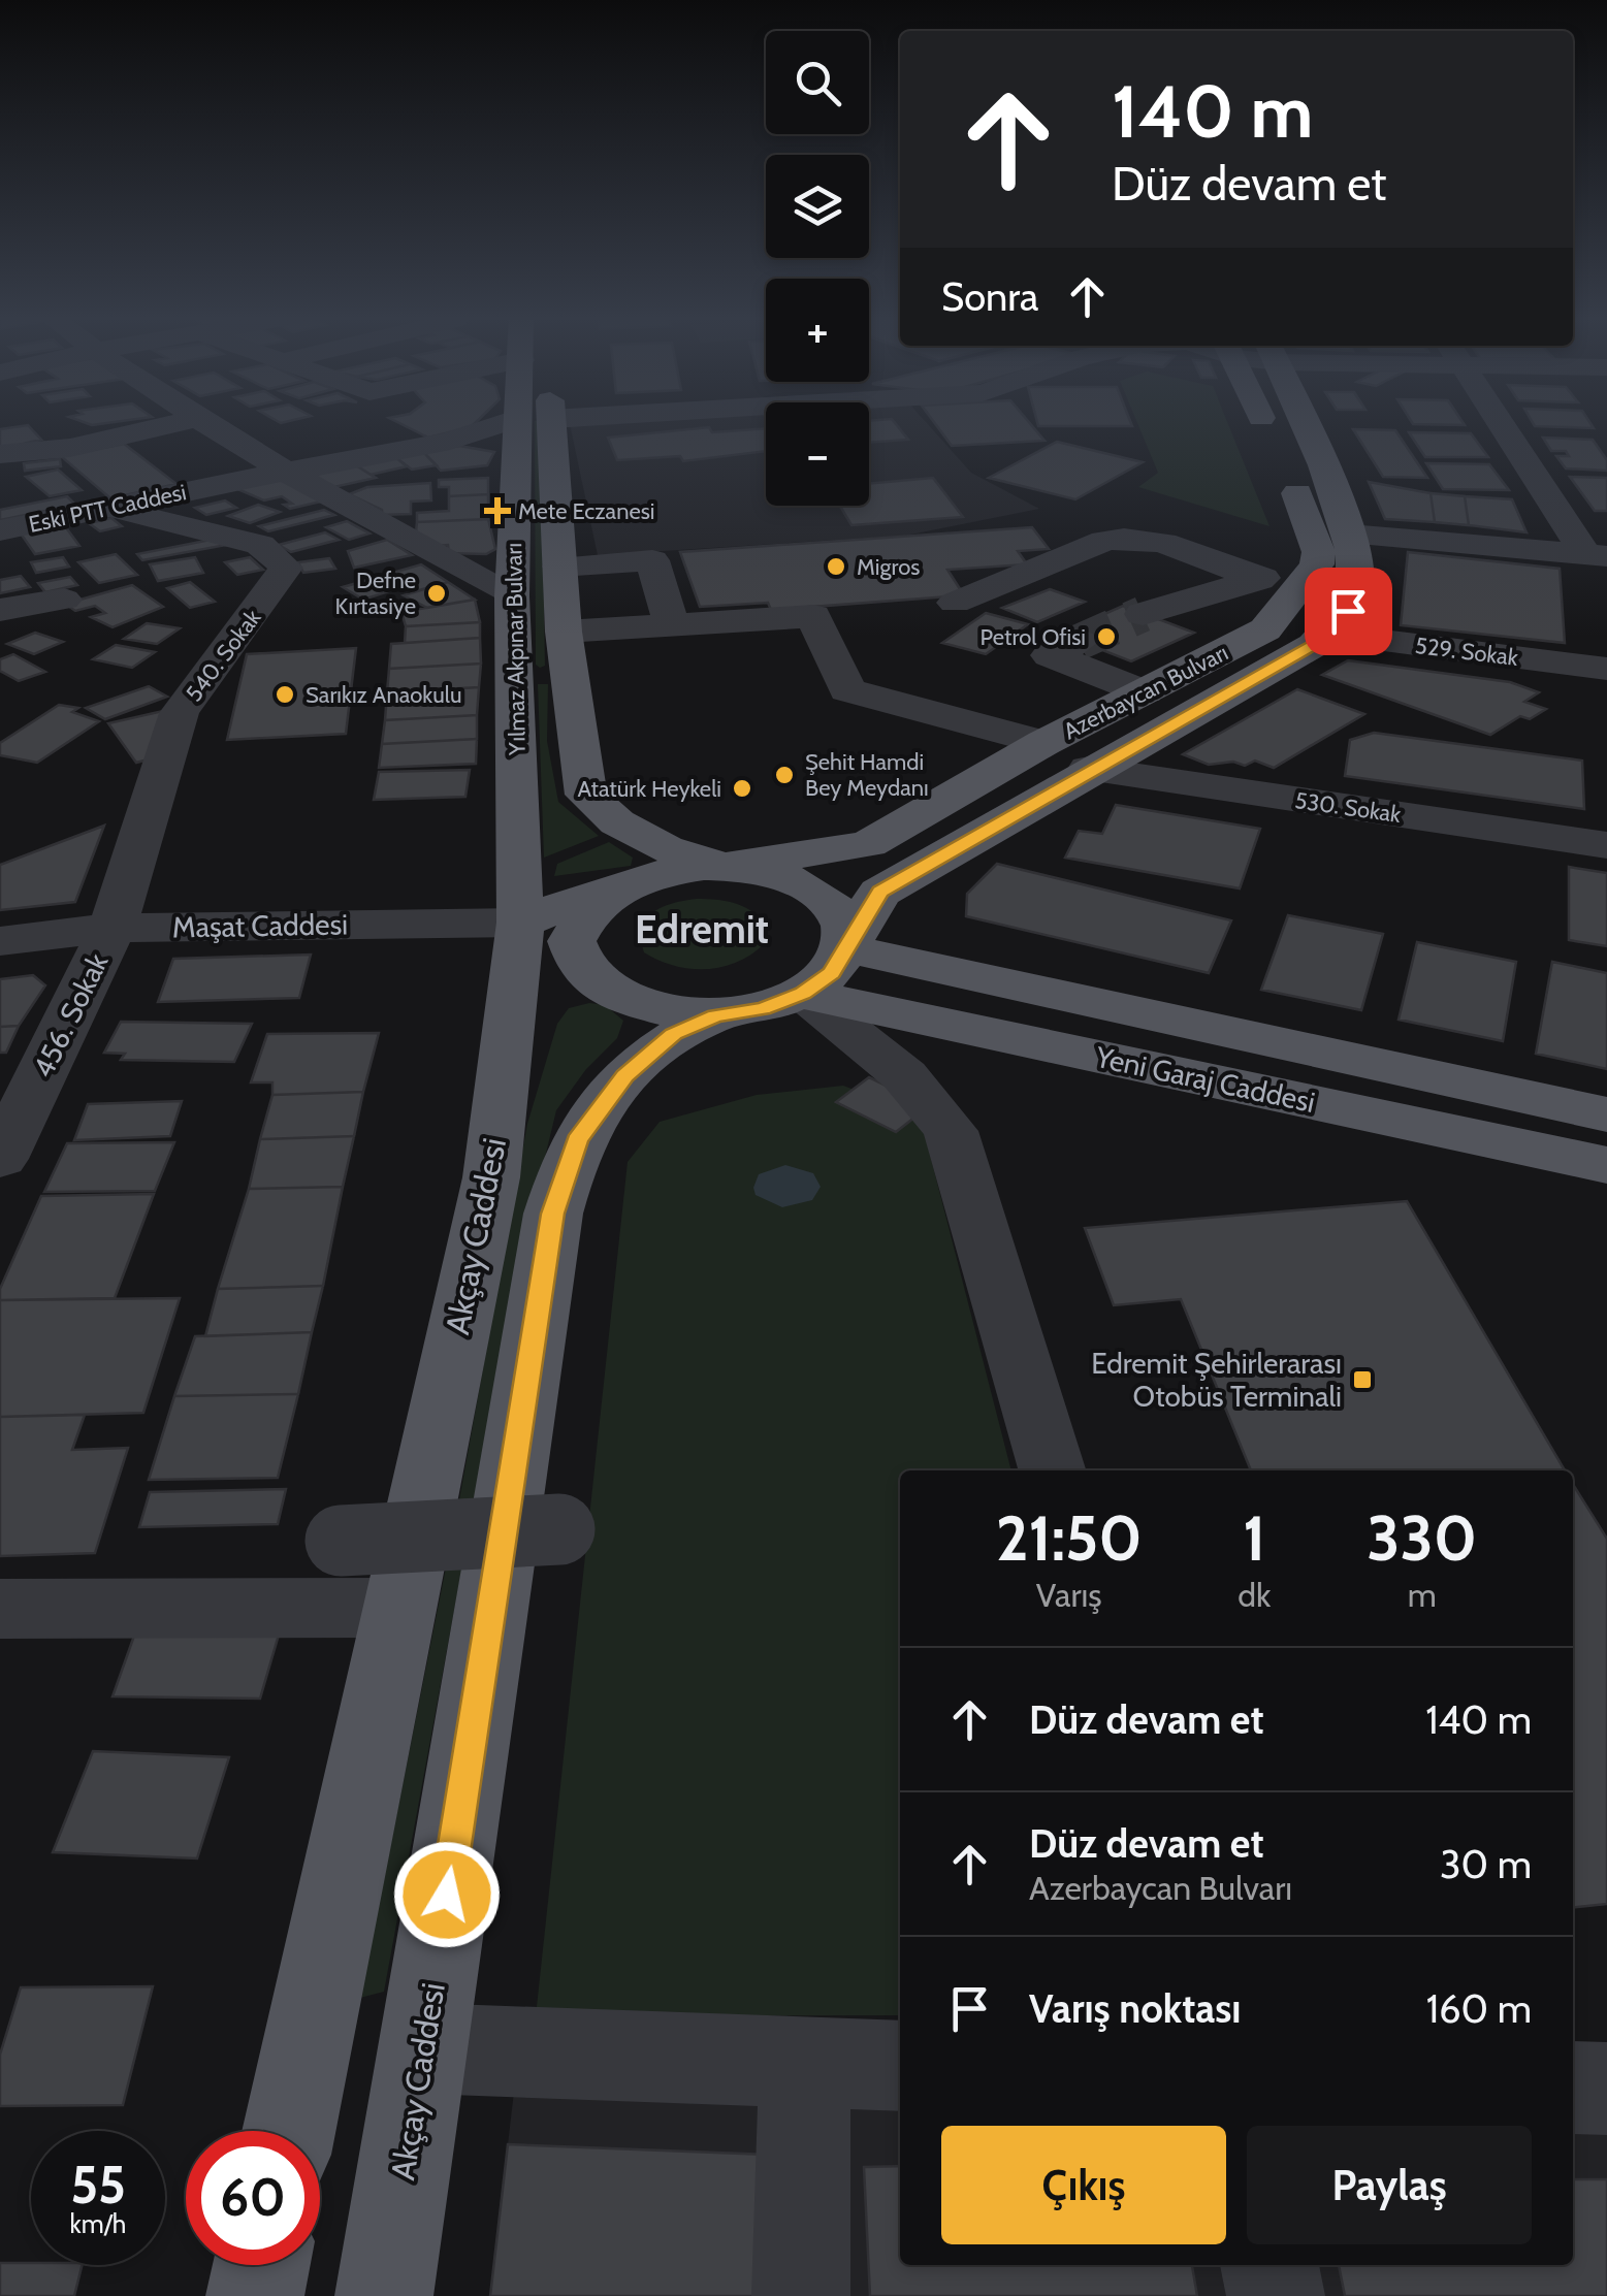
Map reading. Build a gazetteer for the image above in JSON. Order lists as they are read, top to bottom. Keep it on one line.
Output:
{"streets":{"main road":["Yılmaz Akpınar Bulvarı","Azerbaycan Bulvarı","Yeni Garaj Caddesi","Akçay Caddesi"],"street":["Eski PTT Caddesi","529. Sokak","540. Sokak","530. Sokak","Maşat Caddesi","456. Sokak"]},"crossings":[["Eski PTT Caddesi","540. Sokak"],["Yılmaz Akpınar Bulvarı","Azerbaycan Bulvarı"],["Yılmaz Akpınar Bulvarı","Maşat Caddesi"],["Yılmaz Akpınar Bulvarı","Yeni Garaj Caddesi"],["Yılmaz Akpınar Bulvarı","Akçay Caddesi"],["529. Sokak","Azerbaycan Bulvarı"],["540. Sokak","Maşat Caddesi"],["540. Sokak","456. Sokak"],["Azerbaycan Bulvarı","530. Sokak"],["Azerbaycan Bulvarı","Yeni Garaj Caddesi"],["Azerbaycan Bulvarı","Akçay Caddesi"],["Maşat Caddesi","456. Sokak"],["Maşat Caddesi","Akçay Caddesi"],["Yeni Garaj Caddesi","Akçay Caddesi"]],"districts":["Edremit"],"places":{"health":["Mete Eczanesi"],"other":["Migros","Defne Kırtasiye","Petrol Ofisi","Sarıkız Anaokulu","Şehit Hamdi Bey Meydanı","Atatürk Heykeli"],"transit":["Edremit Şehirlerarası Otobüs Terminali"]},"page":{"map_buttons":["+","−"],"turn":["140 m","Düz devam et"],"then":"Sonra","eta":["21:50","Varış","1","dk","330","m"],"list":[{"name":"Düz devam et","value":"140 m"},{"name":"Düz devam et","note":"Azerbaycan Bulvarı","value":"30 m"},{"name":"Varış noktası","value":"160 m"}],"buttons":["Çıkış","Paylaş"],"speed":"55 km/h","limit":"60"}}
